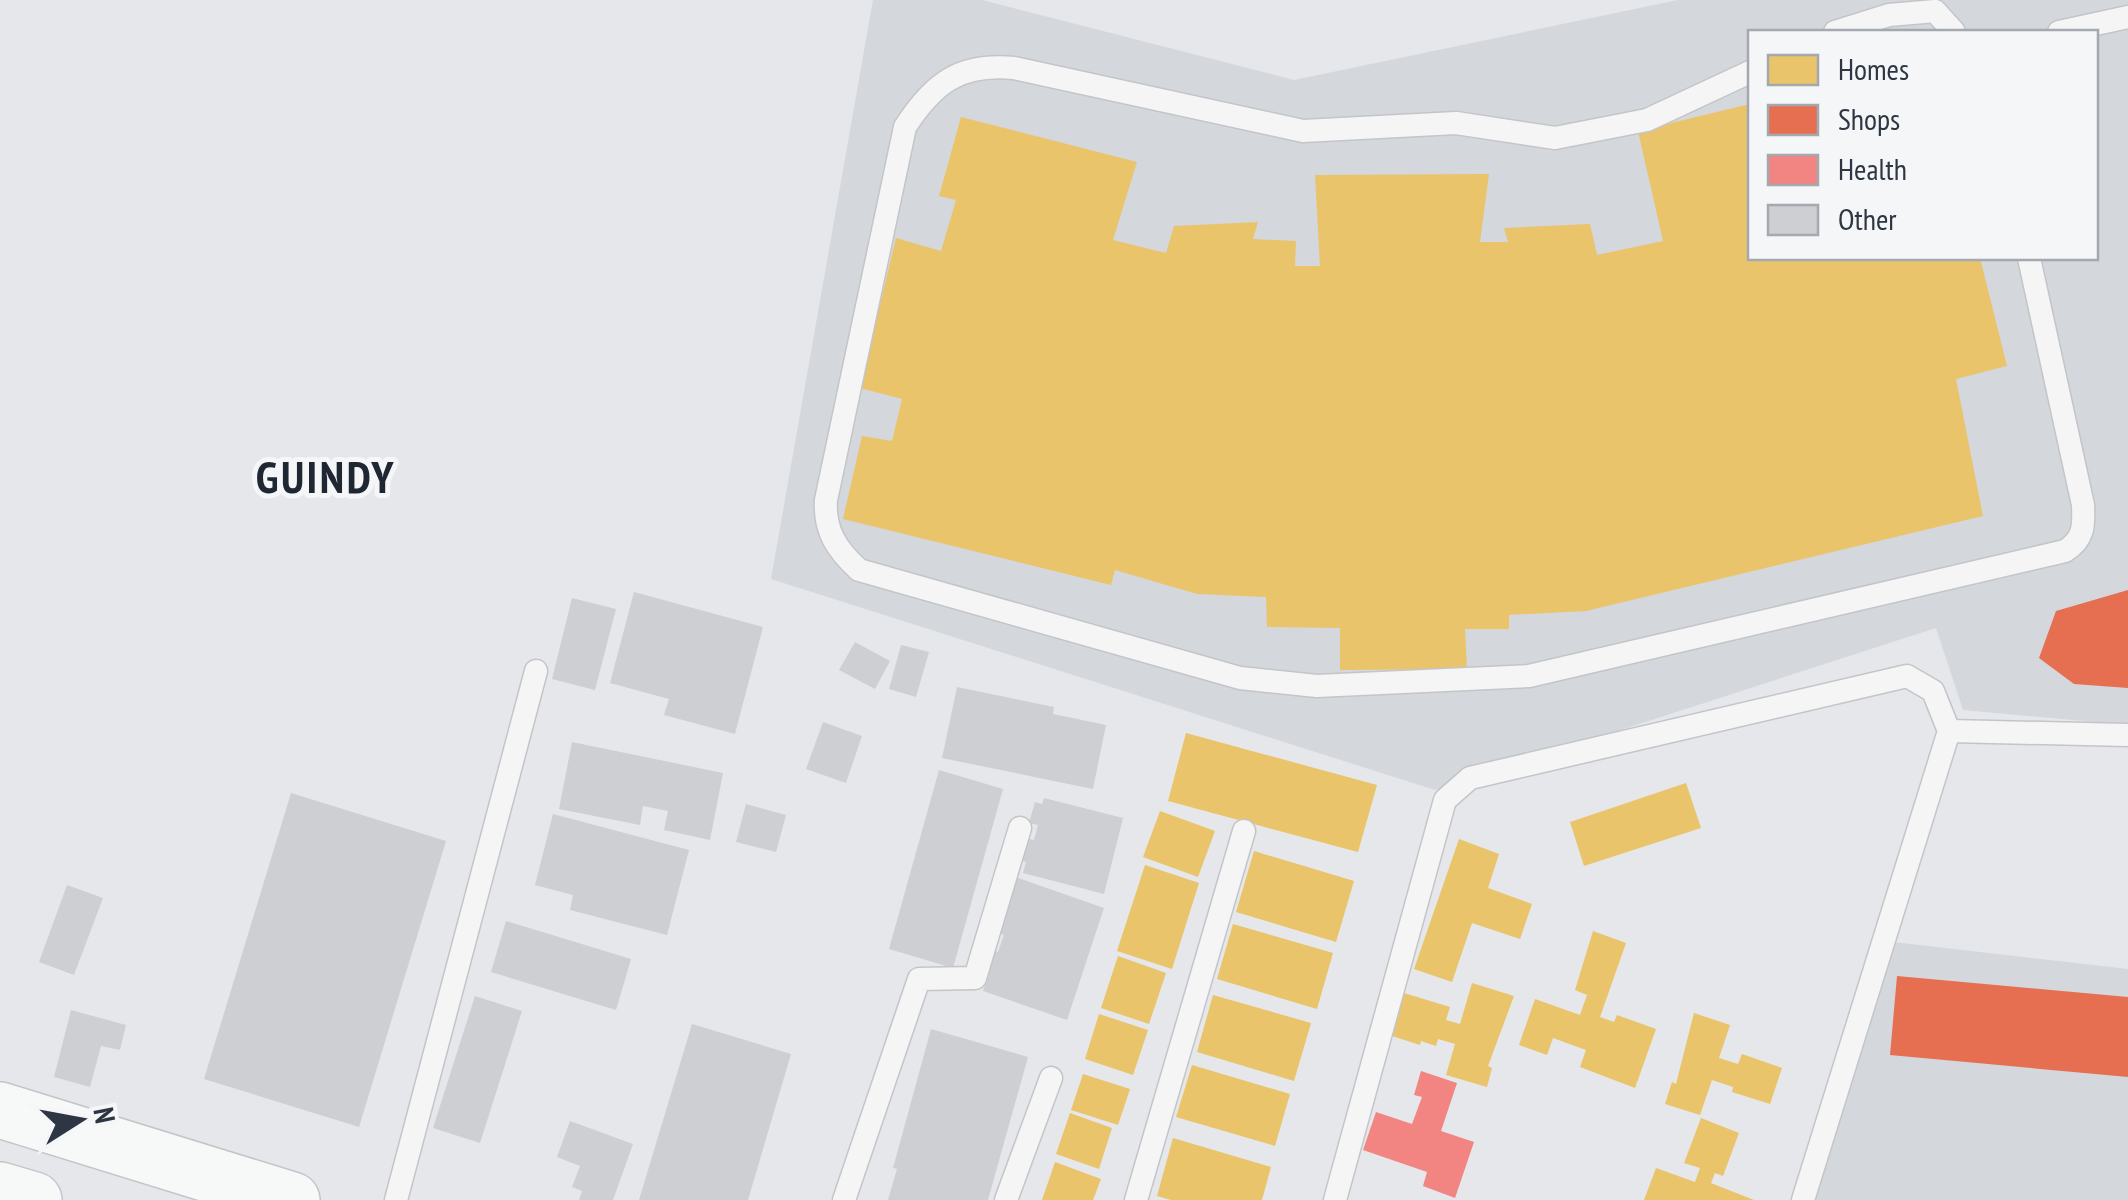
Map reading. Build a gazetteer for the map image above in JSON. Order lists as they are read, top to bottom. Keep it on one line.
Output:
{"districts":["GUINDY"],"legend":["Homes","Shops","Health","Other"],"north":"right"}
